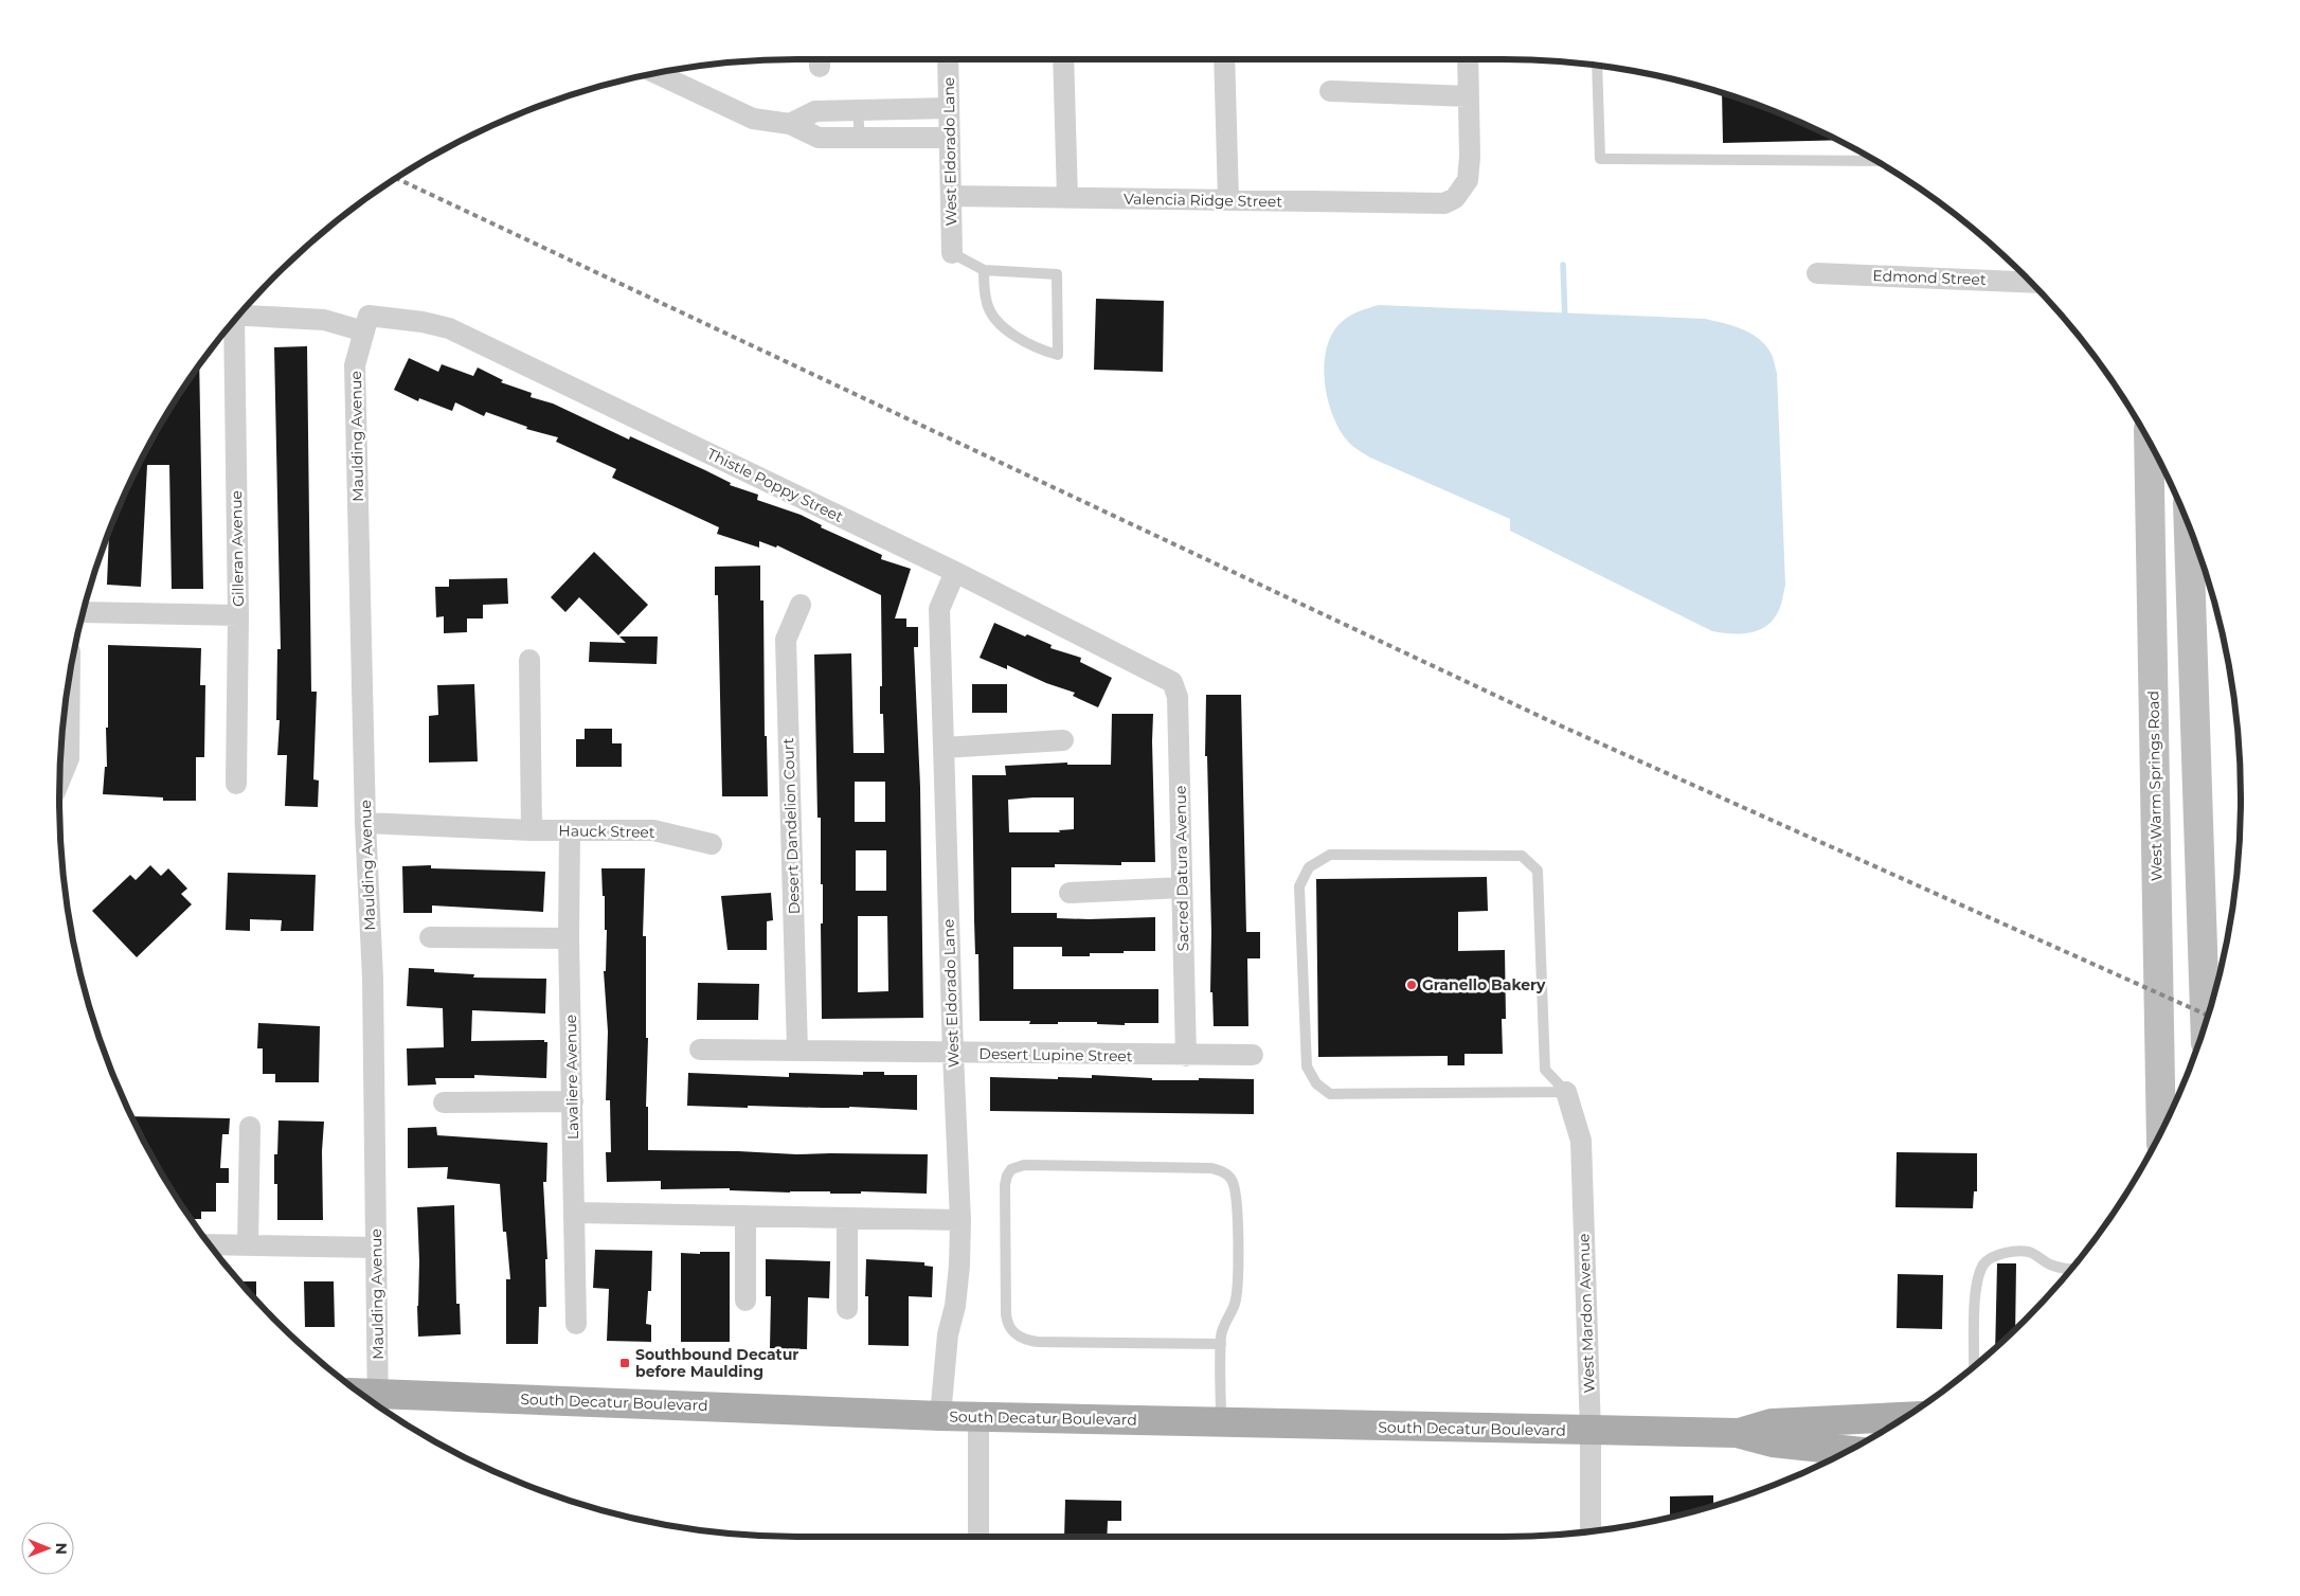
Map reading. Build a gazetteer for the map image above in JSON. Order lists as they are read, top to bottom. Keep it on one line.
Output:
{"streets":{"main road":["West Warm Springs Road","South Decatur Boulevard"],"street":["West Eldorado Lane","Valencia Ridge Street","Edmond Street","Maulding Avenue","Thistle Poppy Street","Gilleran Avenue","Desert Dandelion Court","Hauck Street","Sacred Datura Avenue","Desert Lupine Street","Lavaliere Avenue","West Mardon Avenue"]},"crossings":[["West Eldorado Lane","Valencia Ridge Street"],["West Eldorado Lane","Thistle Poppy Street"],["West Eldorado Lane","Desert Lupine Street"],["West Eldorado Lane","South Decatur Boulevard"],["Maulding Avenue","Thistle Poppy Street"],["Maulding Avenue","Hauck Street"],["Maulding Avenue","South Decatur Boulevard"],["Thistle Poppy Street","Sacred Datura Avenue"],["Desert Dandelion Court","Desert Lupine Street"],["Hauck Street","Lavaliere Avenue"],["Sacred Datura Avenue","Desert Lupine Street"],["West Mardon Avenue","South Decatur Boulevard"]],"places":{"other":["Granello Bakery"],"transit":["Southbound Decatur before Maulding"]},"north":"right"}
